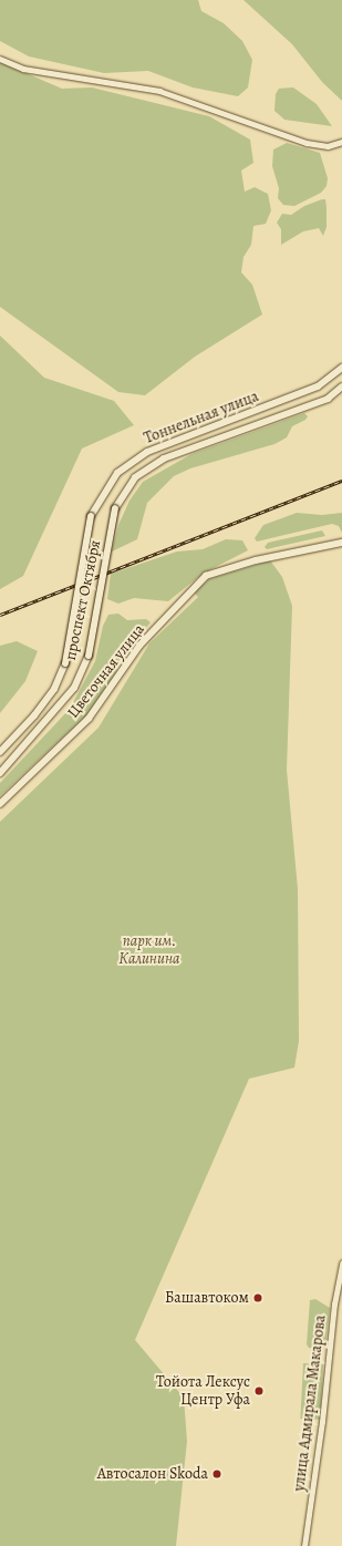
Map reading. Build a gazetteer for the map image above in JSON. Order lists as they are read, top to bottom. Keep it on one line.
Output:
{"streets":{"main road":["Тоннельная улица","проспект Октября"],"street":["Цветочная улица","улица Адмирала Макарова"]},"crossings":[["Тоннельная улица","проспект Октября"]],"parks":["парк им. Калинина"],"places":["Башавтоком","Тойота Лексус Центр Уфа","Автосалон Skoda"]}
